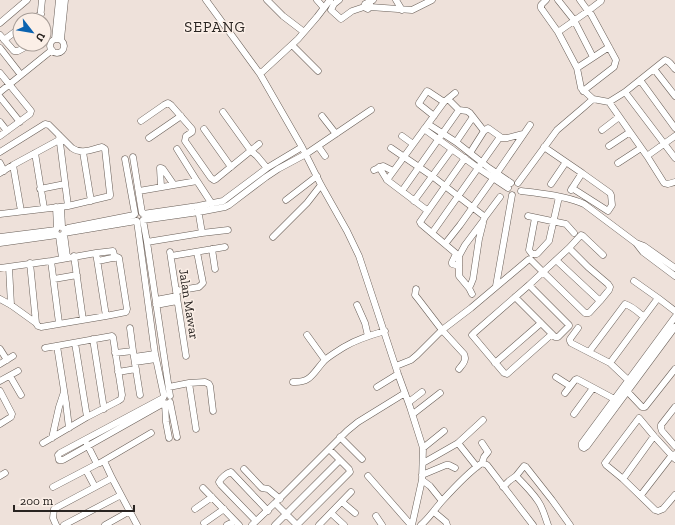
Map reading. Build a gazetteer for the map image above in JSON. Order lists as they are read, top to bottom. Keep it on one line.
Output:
{"streets":{"street":["Jalan Mawar"]},"districts":["SEPANG"],"scale_bar":"200 m","north":"bottom right"}
